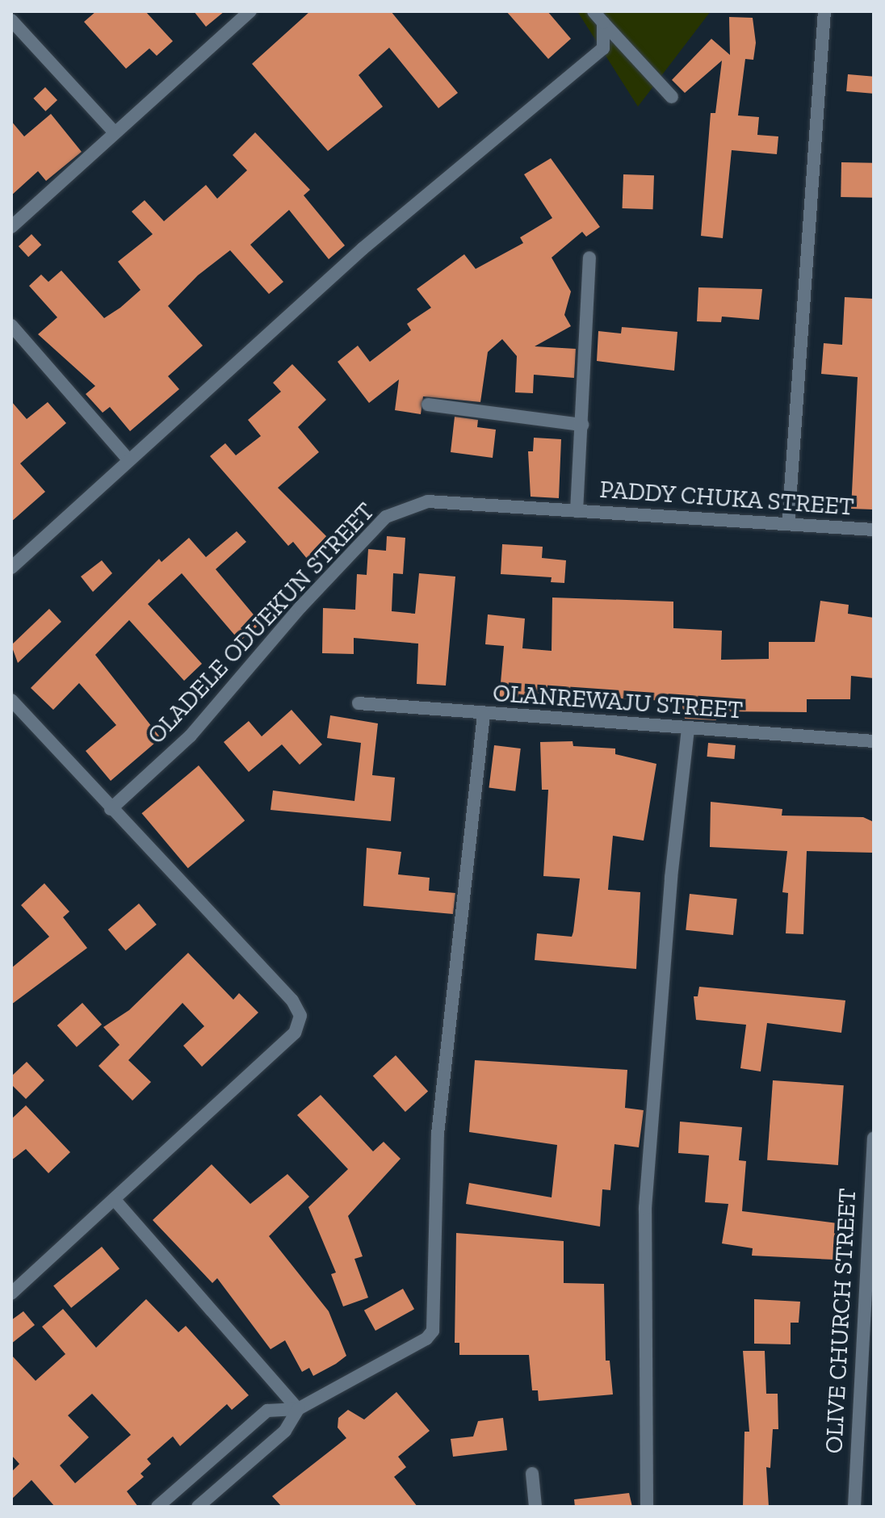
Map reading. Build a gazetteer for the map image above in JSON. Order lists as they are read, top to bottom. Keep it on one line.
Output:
{"streets":{"street":["PADDY CHUKA STREET","OLADELE ODUEKUN STREET","OLANREWAJU STREET","OLIVE CHURCH STREET"]},"crossings":[["PADDY CHUKA STREET","OLADELE ODUEKUN STREET"]]}
